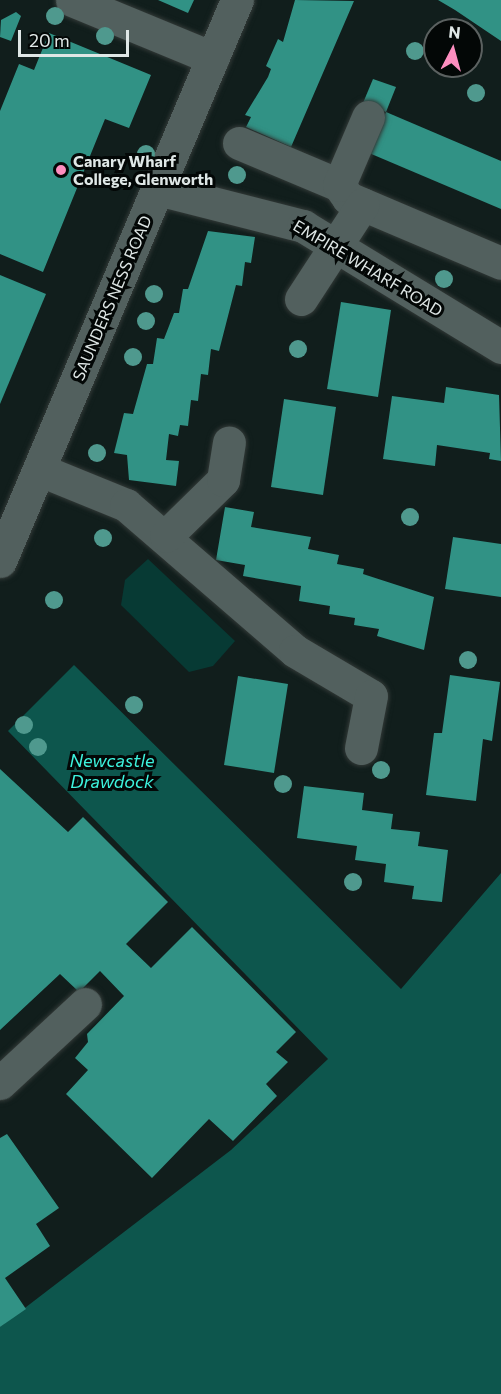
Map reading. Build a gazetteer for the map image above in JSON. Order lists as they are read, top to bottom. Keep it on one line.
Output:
{"streets":{"street":["EMPIRE WHARF ROAD","SAUNDERS NESS ROAD"]},"crossings":[["EMPIRE WHARF ROAD","SAUNDERS NESS ROAD"]],"water":["Newcastle Drawdock"],"places":["Canary Wharf College, Glenworth"],"scale_bar":"20 m","north":"top"}
